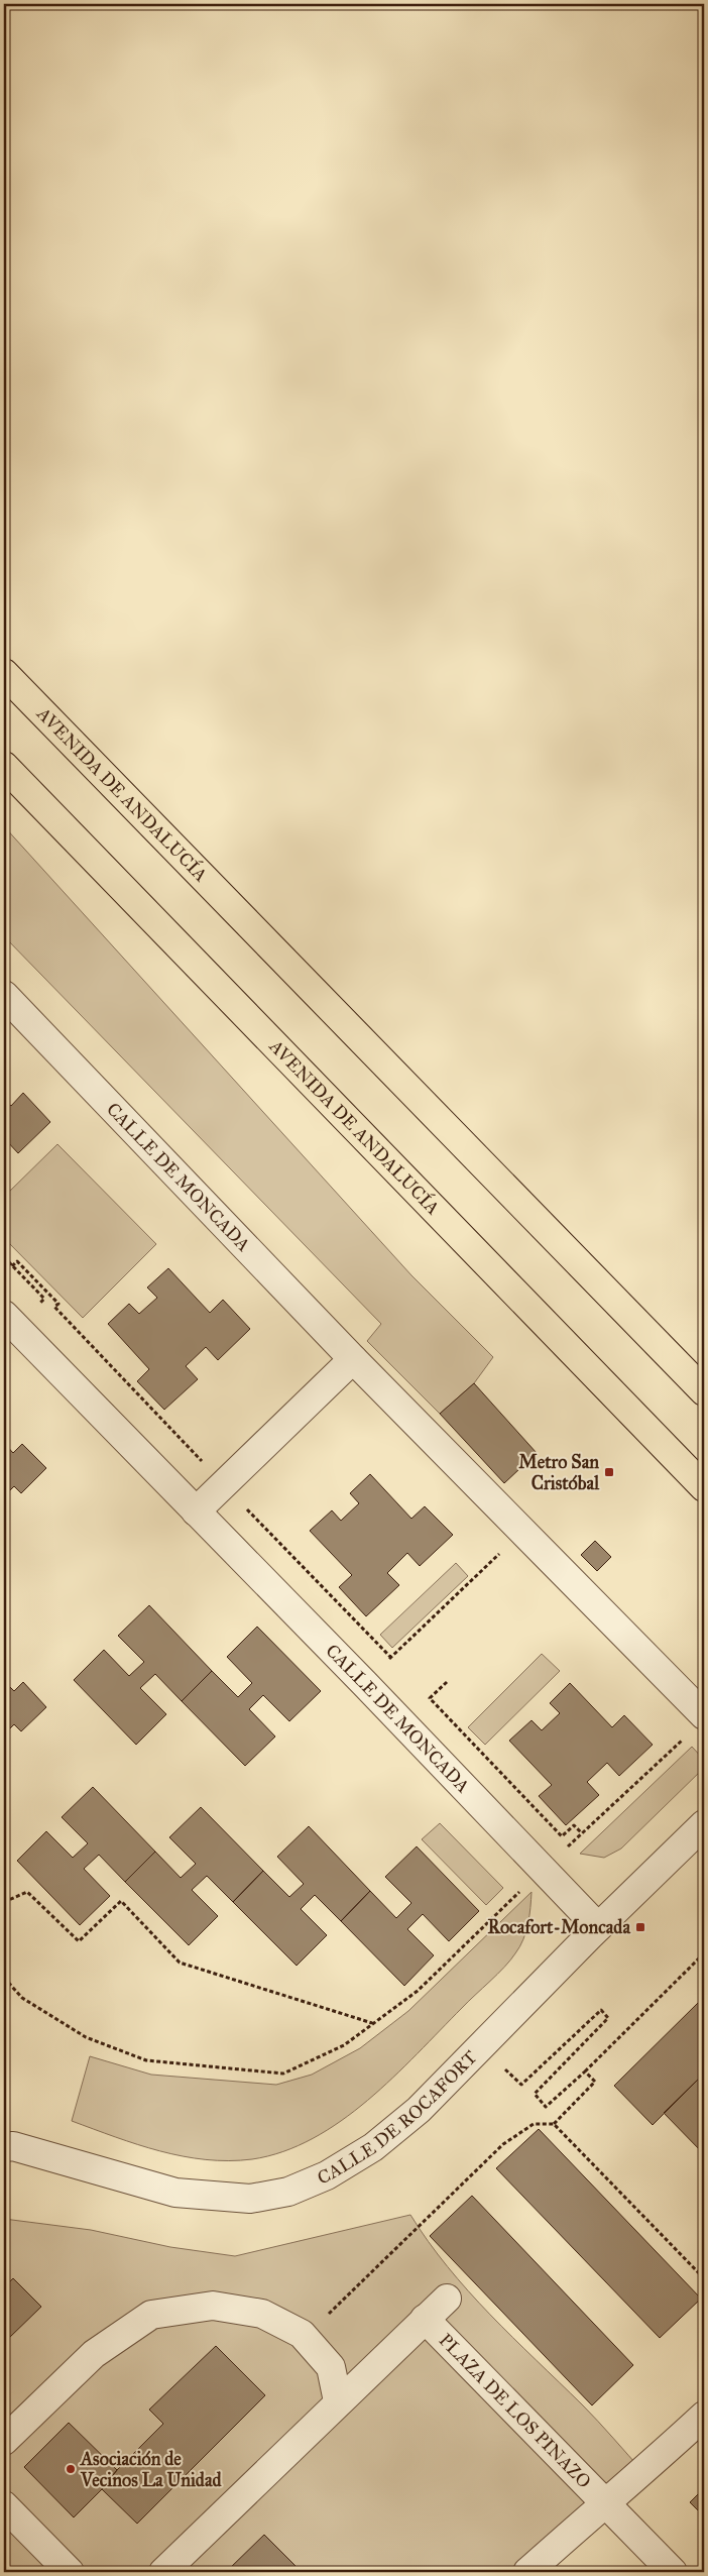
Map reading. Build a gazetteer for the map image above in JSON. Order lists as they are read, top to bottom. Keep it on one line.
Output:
{"streets":{"main road":["AVENIDA DE ANDALUCÍA"],"street":["CALLE DE MONCADA","CALLE DE ROCAFORT","PLAZA DE LOS PINAZO"]},"crossings":[["CALLE DE MONCADA","CALLE DE ROCAFORT"]],"places":{"transit":["Metro San Cristóbal","Rocafort-Moncada"],"other":["Asociación de Vecinos La Unidad"]}}
